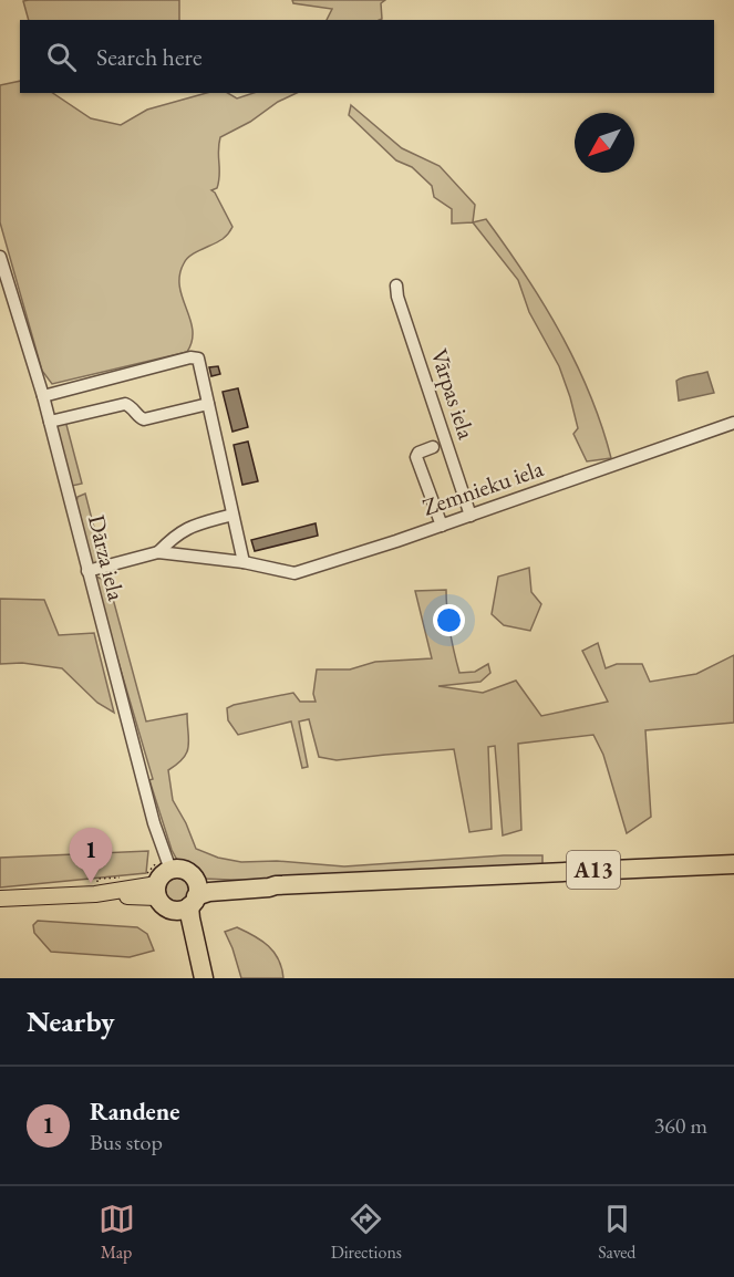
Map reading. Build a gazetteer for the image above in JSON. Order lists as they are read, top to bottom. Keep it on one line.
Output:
{"streets":{"highway":["A13"],"street":["Vārpas iela","Zemnieku iela","Dārza iela"]},"crossings":[["Vārpas iela","Zemnieku iela"],["Dārza iela","A13"]],"north":"bottom left","page":{"search":"Search here","pins":"1","heading":"Nearby","list":[{"mark":"1","name":"Randene","note":"Bus stop","value":"360 m"}],"nav":["Map","Directions","Saved"]}}
